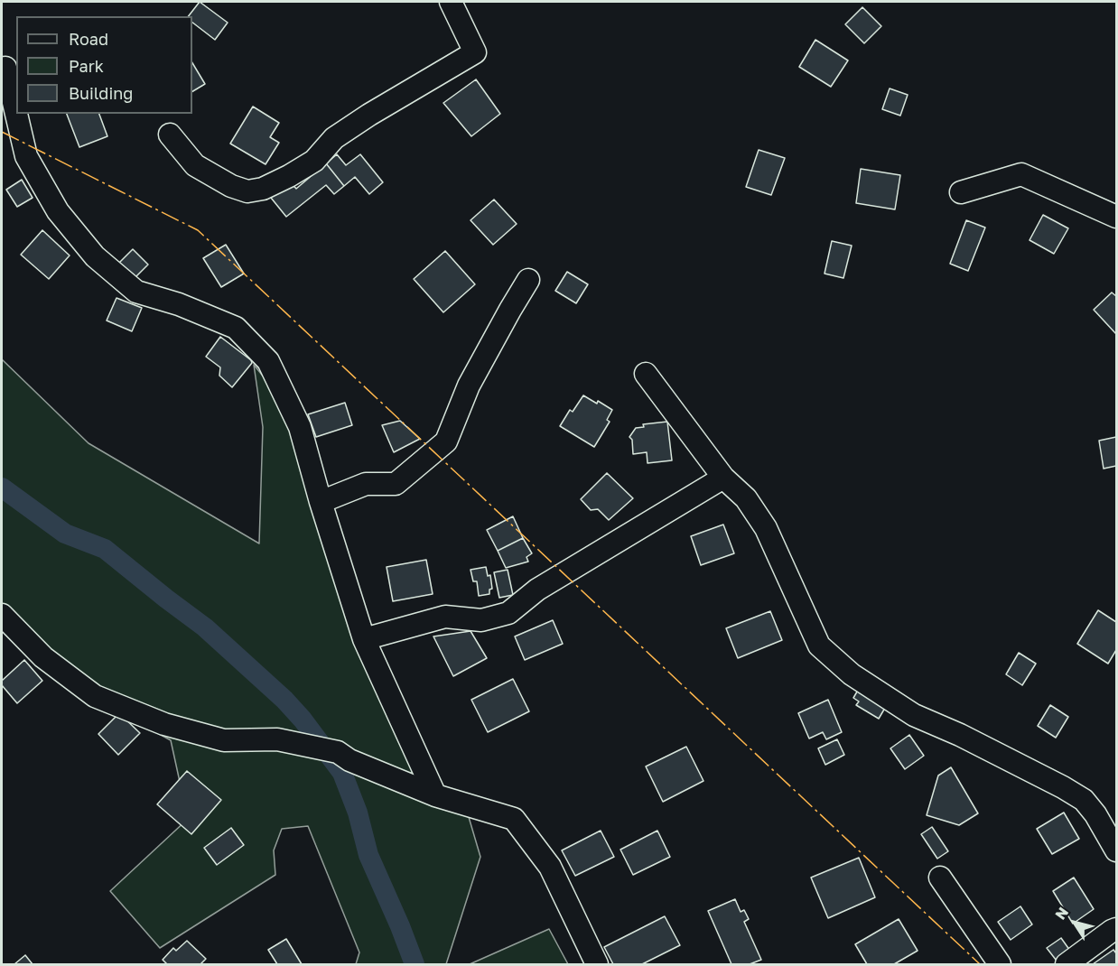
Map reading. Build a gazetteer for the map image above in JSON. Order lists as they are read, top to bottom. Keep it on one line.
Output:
{"legend":["Road","Park","Building"],"north":"top left"}
